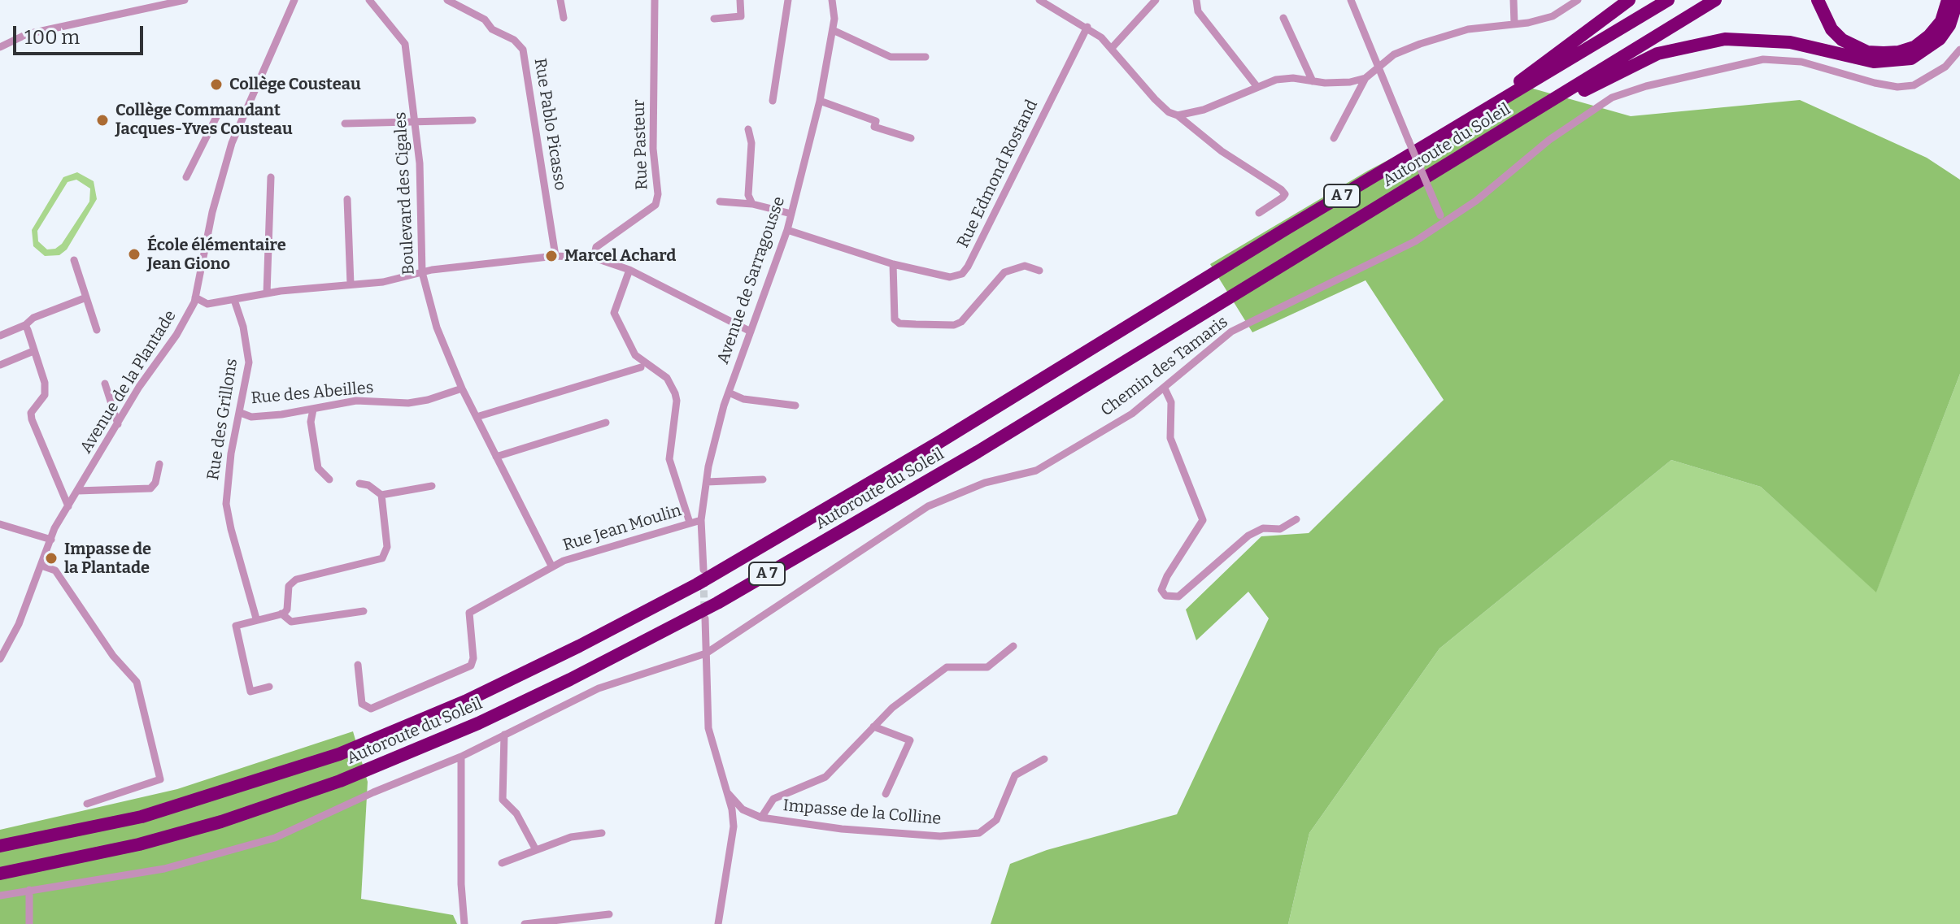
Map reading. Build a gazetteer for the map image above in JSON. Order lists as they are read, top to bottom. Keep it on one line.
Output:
{"streets":{"highway":["Autoroute du Soleil","A 7"],"street":["Rue Pablo Picasso","Rue Pasteur","Rue Edmond Rostand","Boulevard des Cigales","Avenue de Sarragousse","Chemin des Tamaris","Avenue de la Plantade","Rue des Abeilles","Rue des Grillons","Rue Jean Moulin","Impasse de la Colline"]},"crossings":[["Rue Edmond Rostand","Avenue de Sarragousse"],["Boulevard des Cigales","Rue des Abeilles"],["Boulevard des Cigales","Rue Jean Moulin"],["Avenue de Sarragousse","Rue Jean Moulin"],["Rue des Abeilles","Rue des Grillons"]],"places":["Collège Cousteau","Collège Commandant Jacques-Yves Cousteau","École élémentaire Jean Giono","Marcel Achard","Impasse de la Plantade"],"scale_bar":"100 m"}
